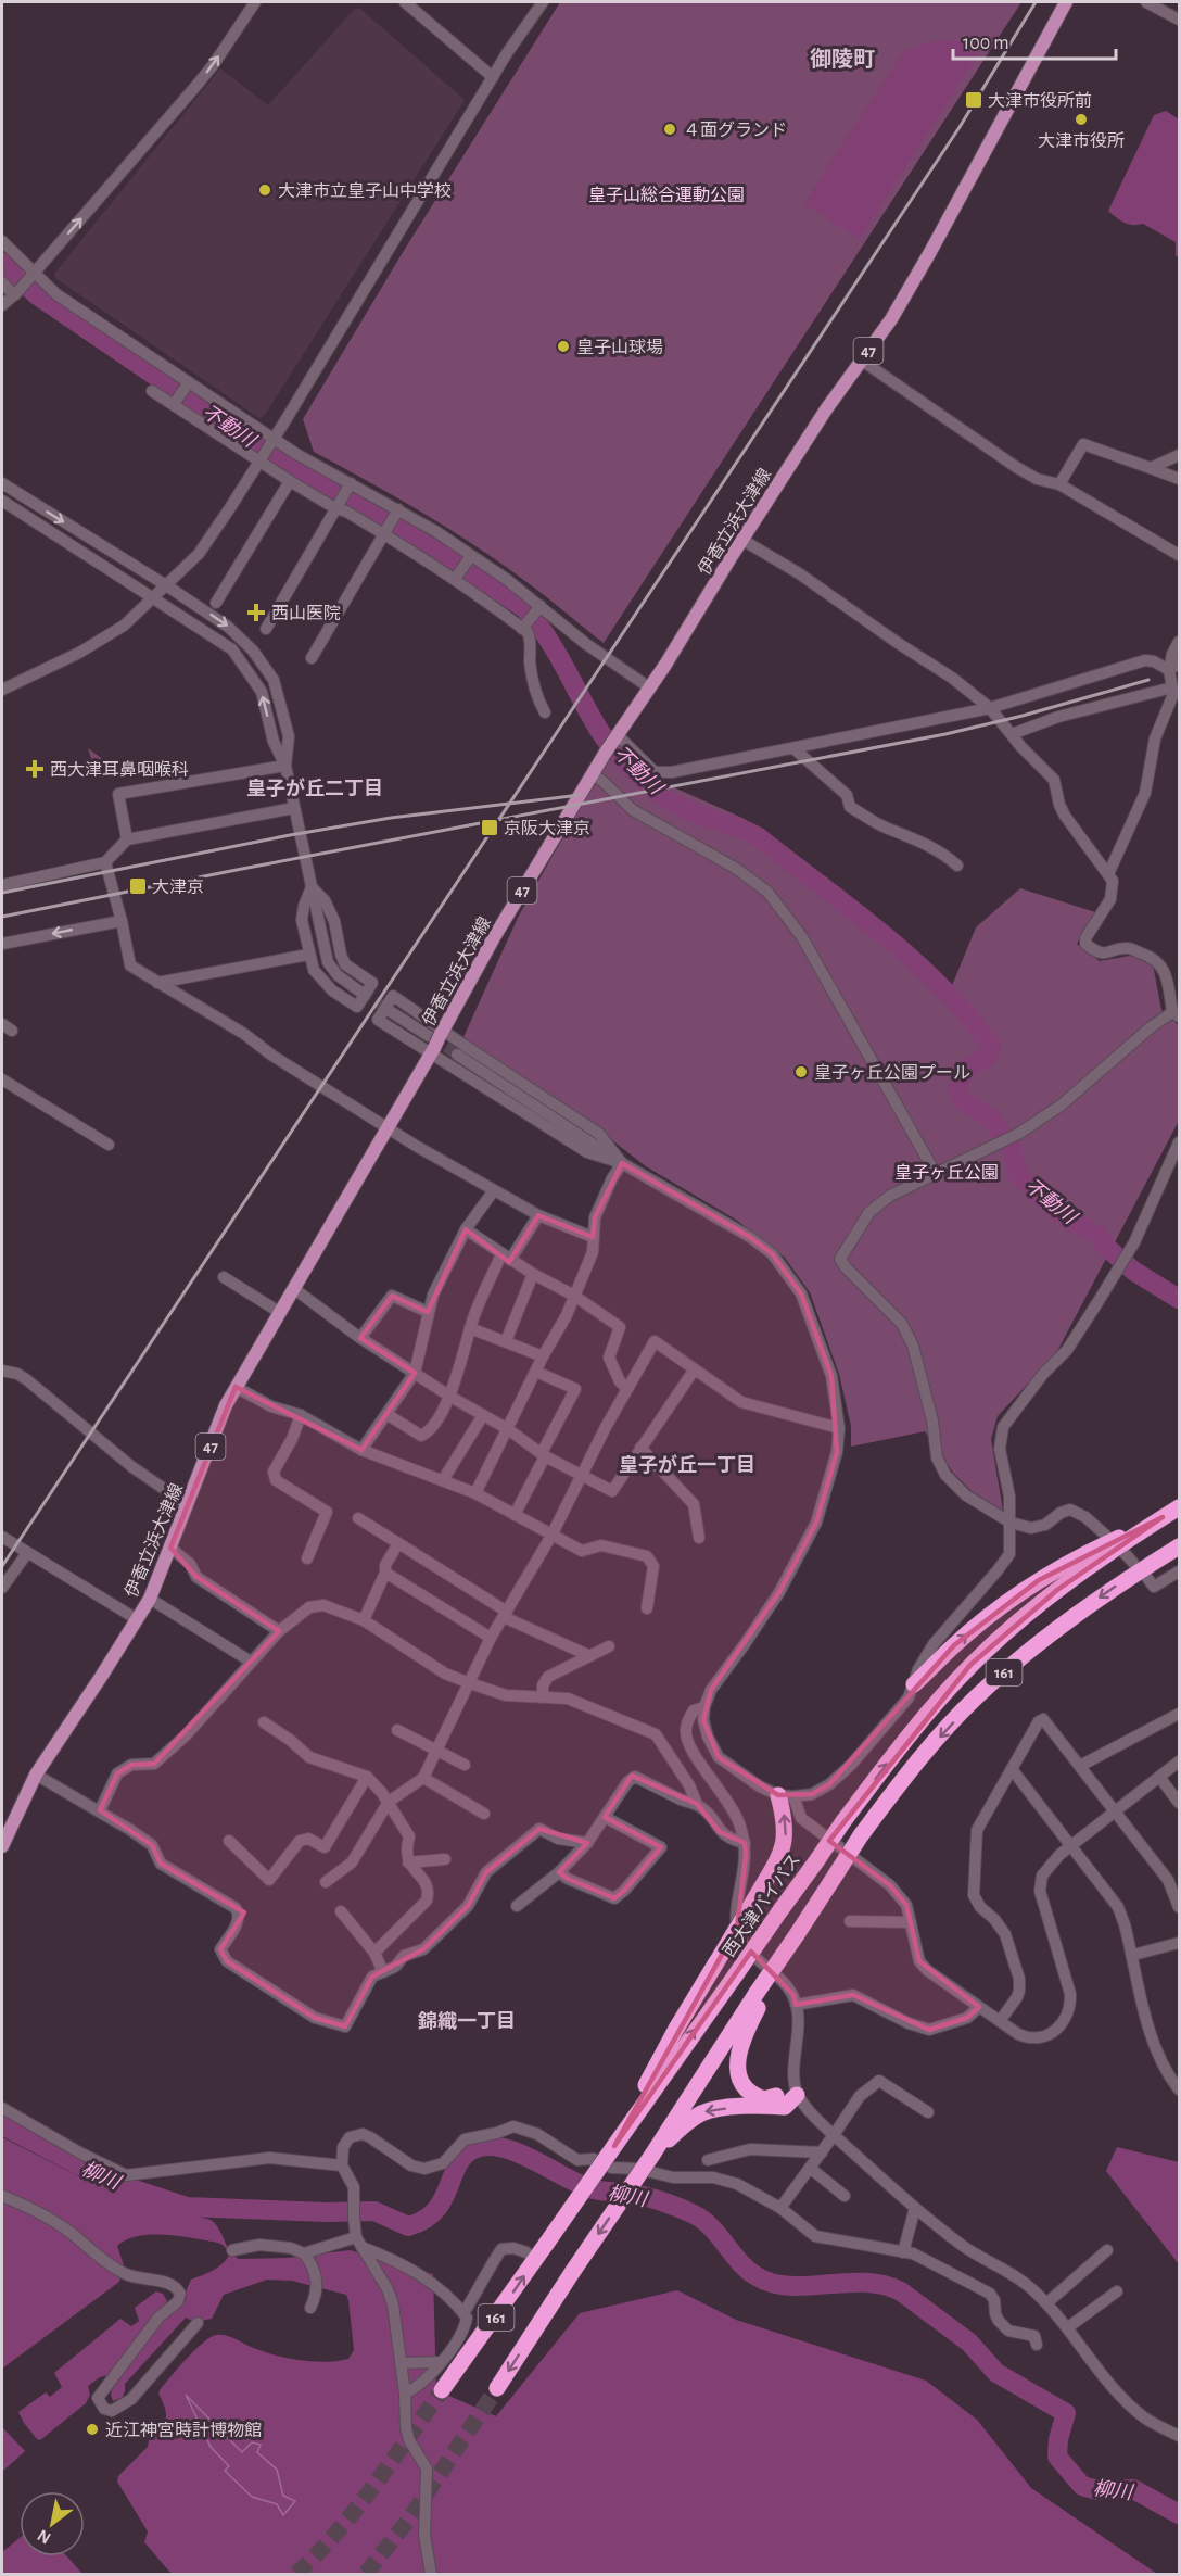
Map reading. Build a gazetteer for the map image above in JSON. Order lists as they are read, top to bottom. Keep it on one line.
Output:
{"streets":{"highway":["161","西大津バイパス"],"main road":["47","伊香立浜大津線"]},"districts":["御陵町","皇子が丘二丁目","皇子が丘一丁目","錦織一丁目"],"water":["不動川","柳川"],"parks":["皇子山総合運動公園","皇子ヶ丘公園"],"places":{"transit":["大津市役所前","京阪大津京","大津京"],"other":["大津市役所","４面グランド","大津市立皇子山中学校","皇子山球場","皇子ヶ丘公園プール","近江神宮時計博物館"],"health":["西山医院","西大津耳鼻咽喉科"]},"scale_bar":"100 m","north":"bottom left"}
